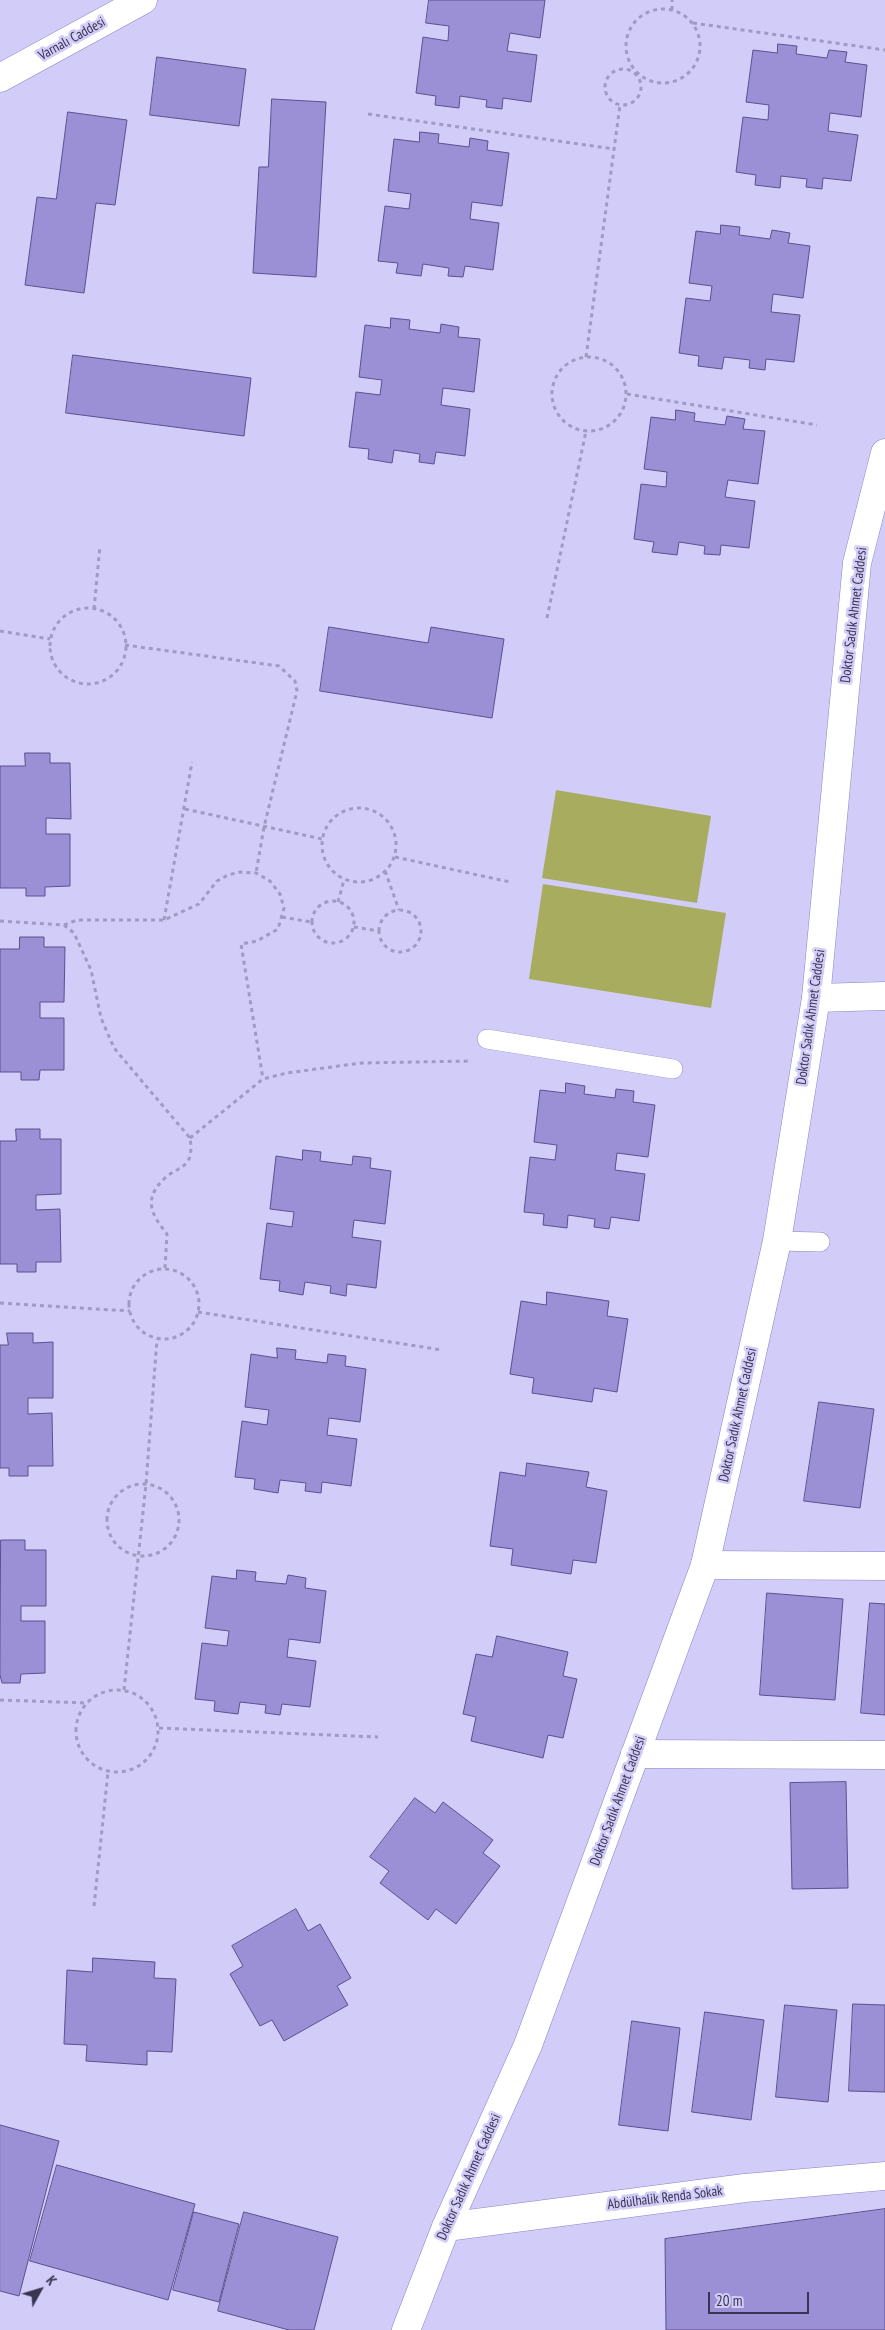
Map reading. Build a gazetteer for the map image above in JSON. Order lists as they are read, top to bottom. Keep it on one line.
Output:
{"streets":{"street":["Varnalı Caddesi","Doktor Sadık Ahmet Caddesi","Abdülhalik Renda Sokak"]},"crossings":[["Doktor Sadık Ahmet Caddesi","Abdülhalik Renda Sokak"]],"scale_bar":"20 m","north":"top right"}
